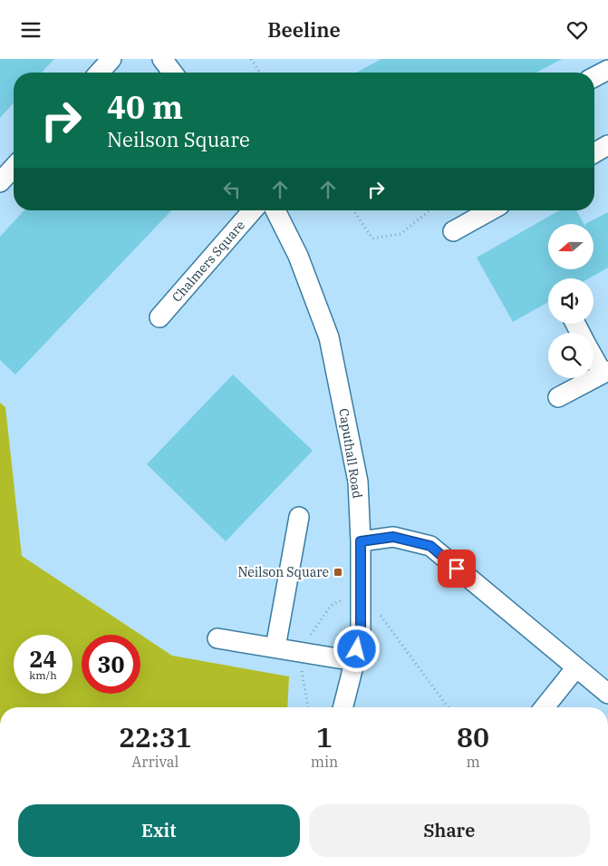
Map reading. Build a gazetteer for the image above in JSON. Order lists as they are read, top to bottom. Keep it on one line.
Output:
{"streets":{"street":["Chalmers Square","Caputhall Road"]},"places":{"transit":["Neilson Square"]},"north":"left","page":{"header":"Beeline","turn":["40 m","Neilson Square"],"speed":"24 km/h","limit":"30","eta":["22:31","Arrival","1","min","80","m"],"buttons":["Exit","Share"]}}
